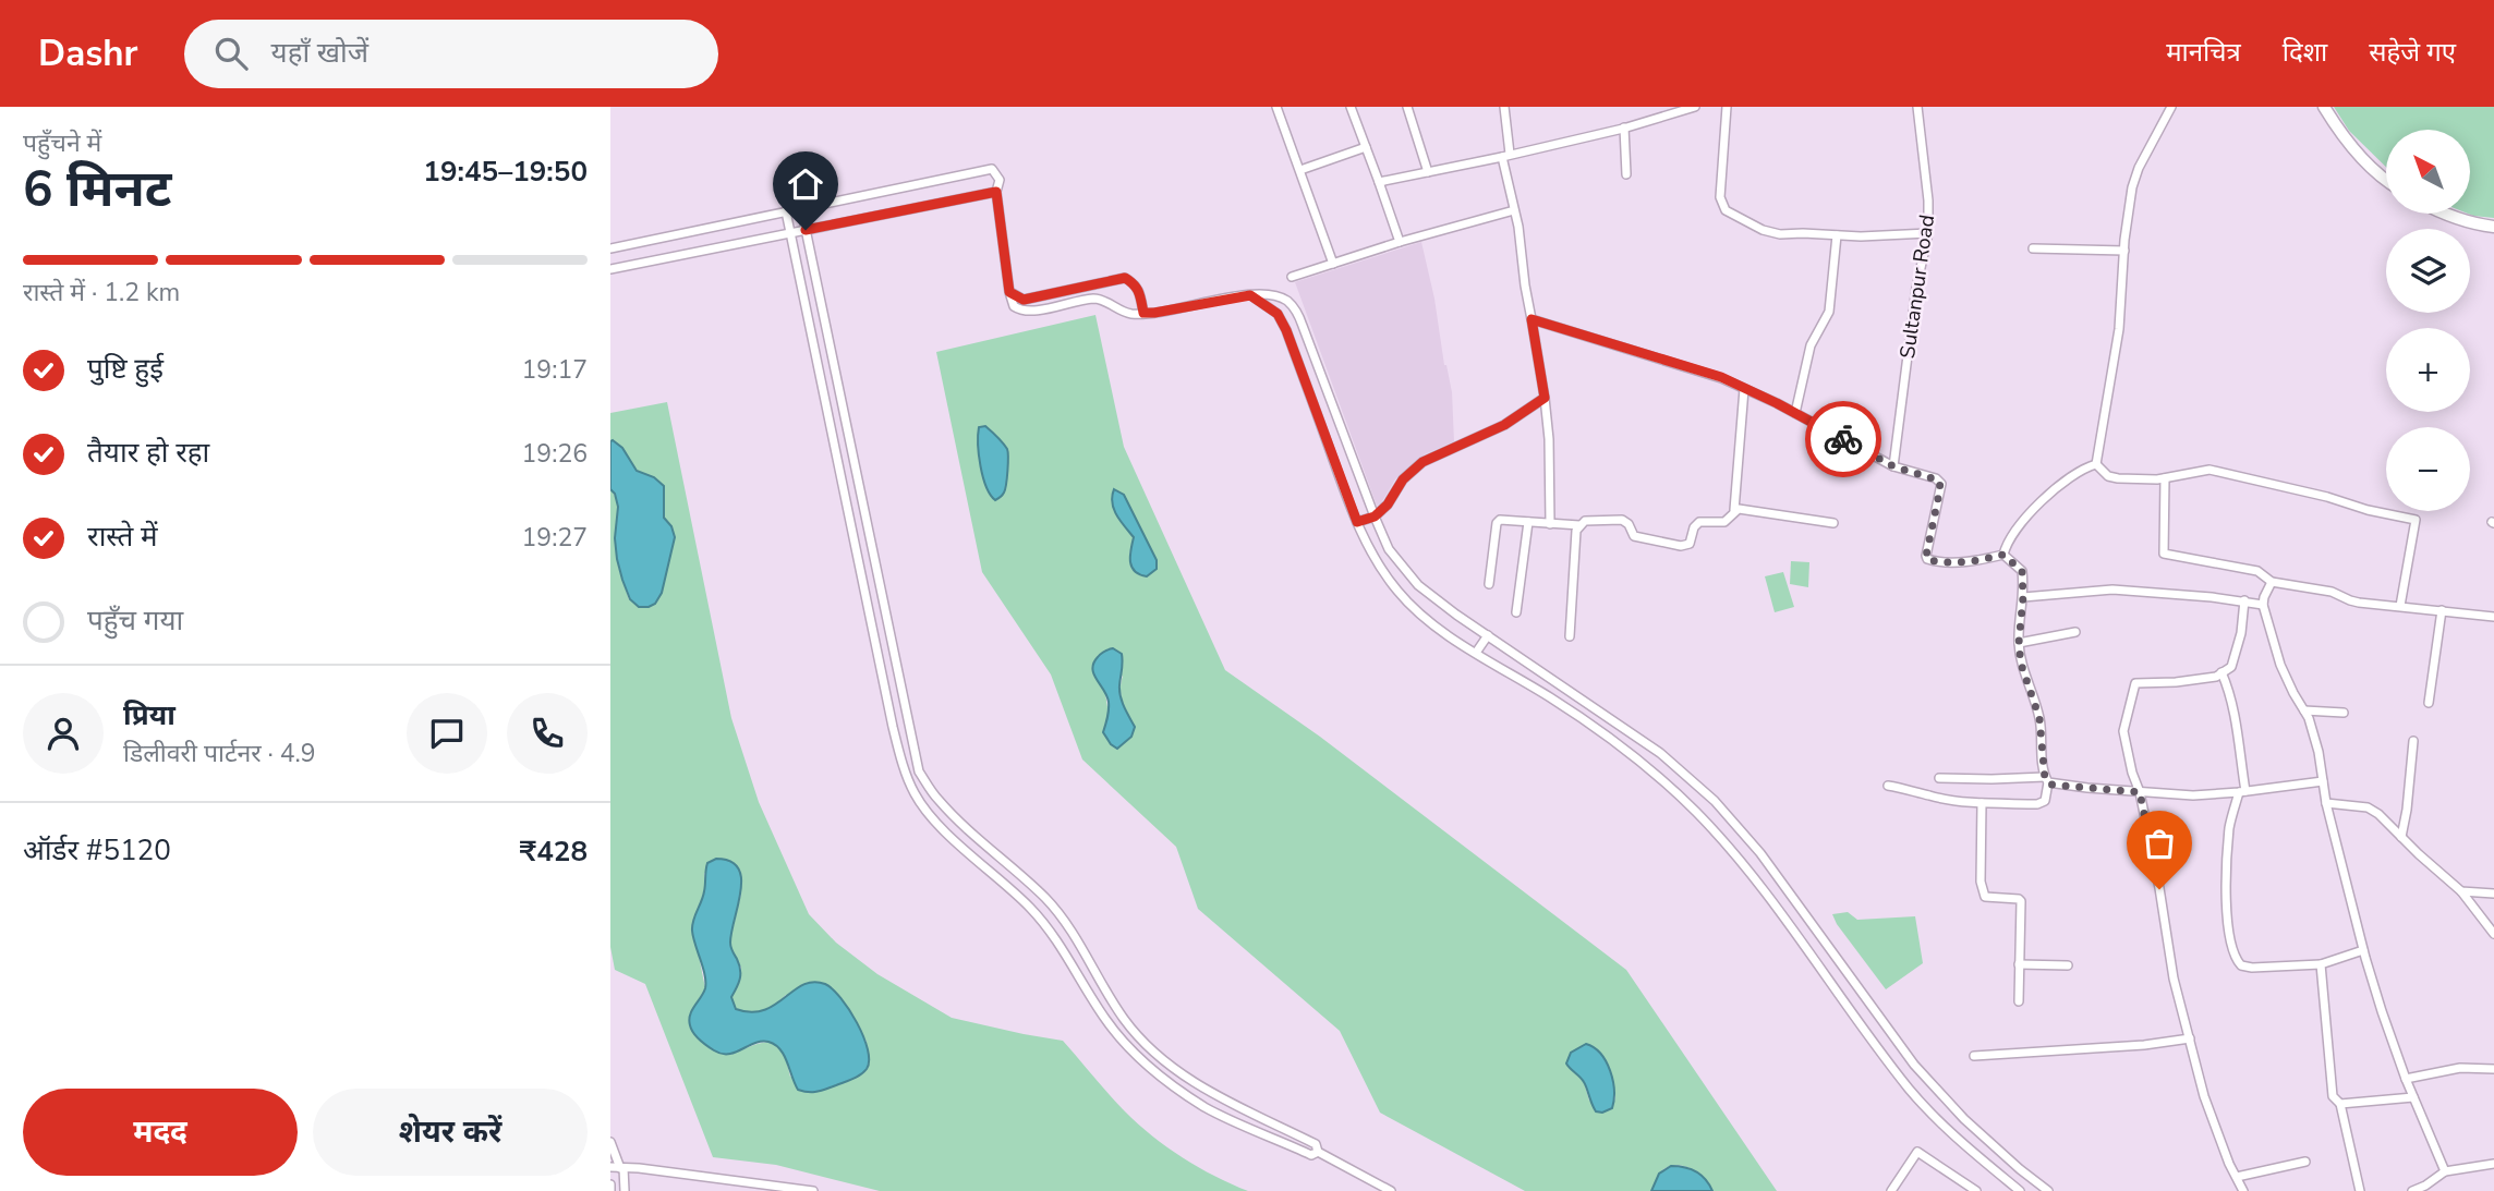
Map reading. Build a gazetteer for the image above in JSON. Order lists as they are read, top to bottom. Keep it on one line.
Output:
{"streets":{"street":["Sultanpur Road"]},"north":"top left","page":{"header":"Dashr","search":"यहाँ खोजें","nav":["मानचित्र","दिशा","सहेजे गए"],"heading":["6 मिनट","पहुँचने में","19:45–19:50"],"panel":["प्रिया","डिलीवरी पार्टनर · 4.9","ऑर्डर #5120","₹428"],"map_buttons":["+","−"],"bar":"रास्ते में · 1.2 km","list":[["पुष्टि हुई","19:17"],["तैयार हो रहा","19:26"],["रास्ते में","19:27"],"पहुँच गया"],"buttons":["मदद","शेयर करें"]}}
